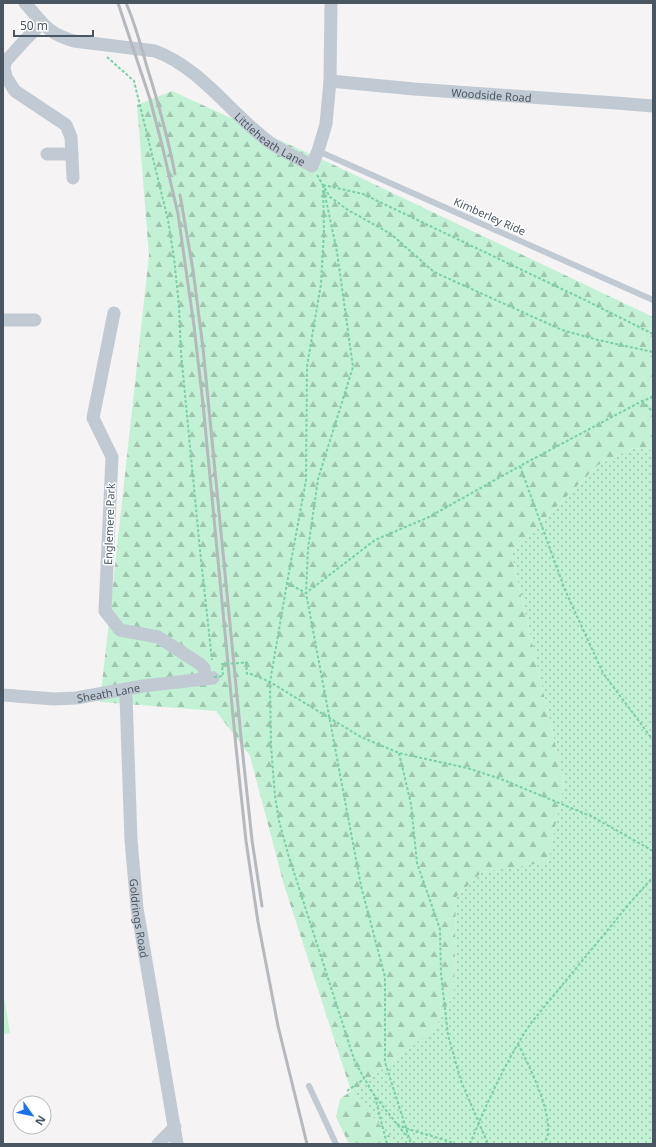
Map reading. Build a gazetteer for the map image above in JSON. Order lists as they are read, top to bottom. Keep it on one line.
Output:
{"streets":{"street":["Woodside Road","Littleheath Lane","Englemere Park","Sheath Lane","Goldrings Road"],"lane":["Kimberley Ride"]},"crossings":[["Woodside Road","Littleheath Lane"],["Littleheath Lane","Kimberley Ride"],["Englemere Park","Sheath Lane"],["Sheath Lane","Goldrings Road"]],"scale_bar":"50 m","north":"bottom right"}
